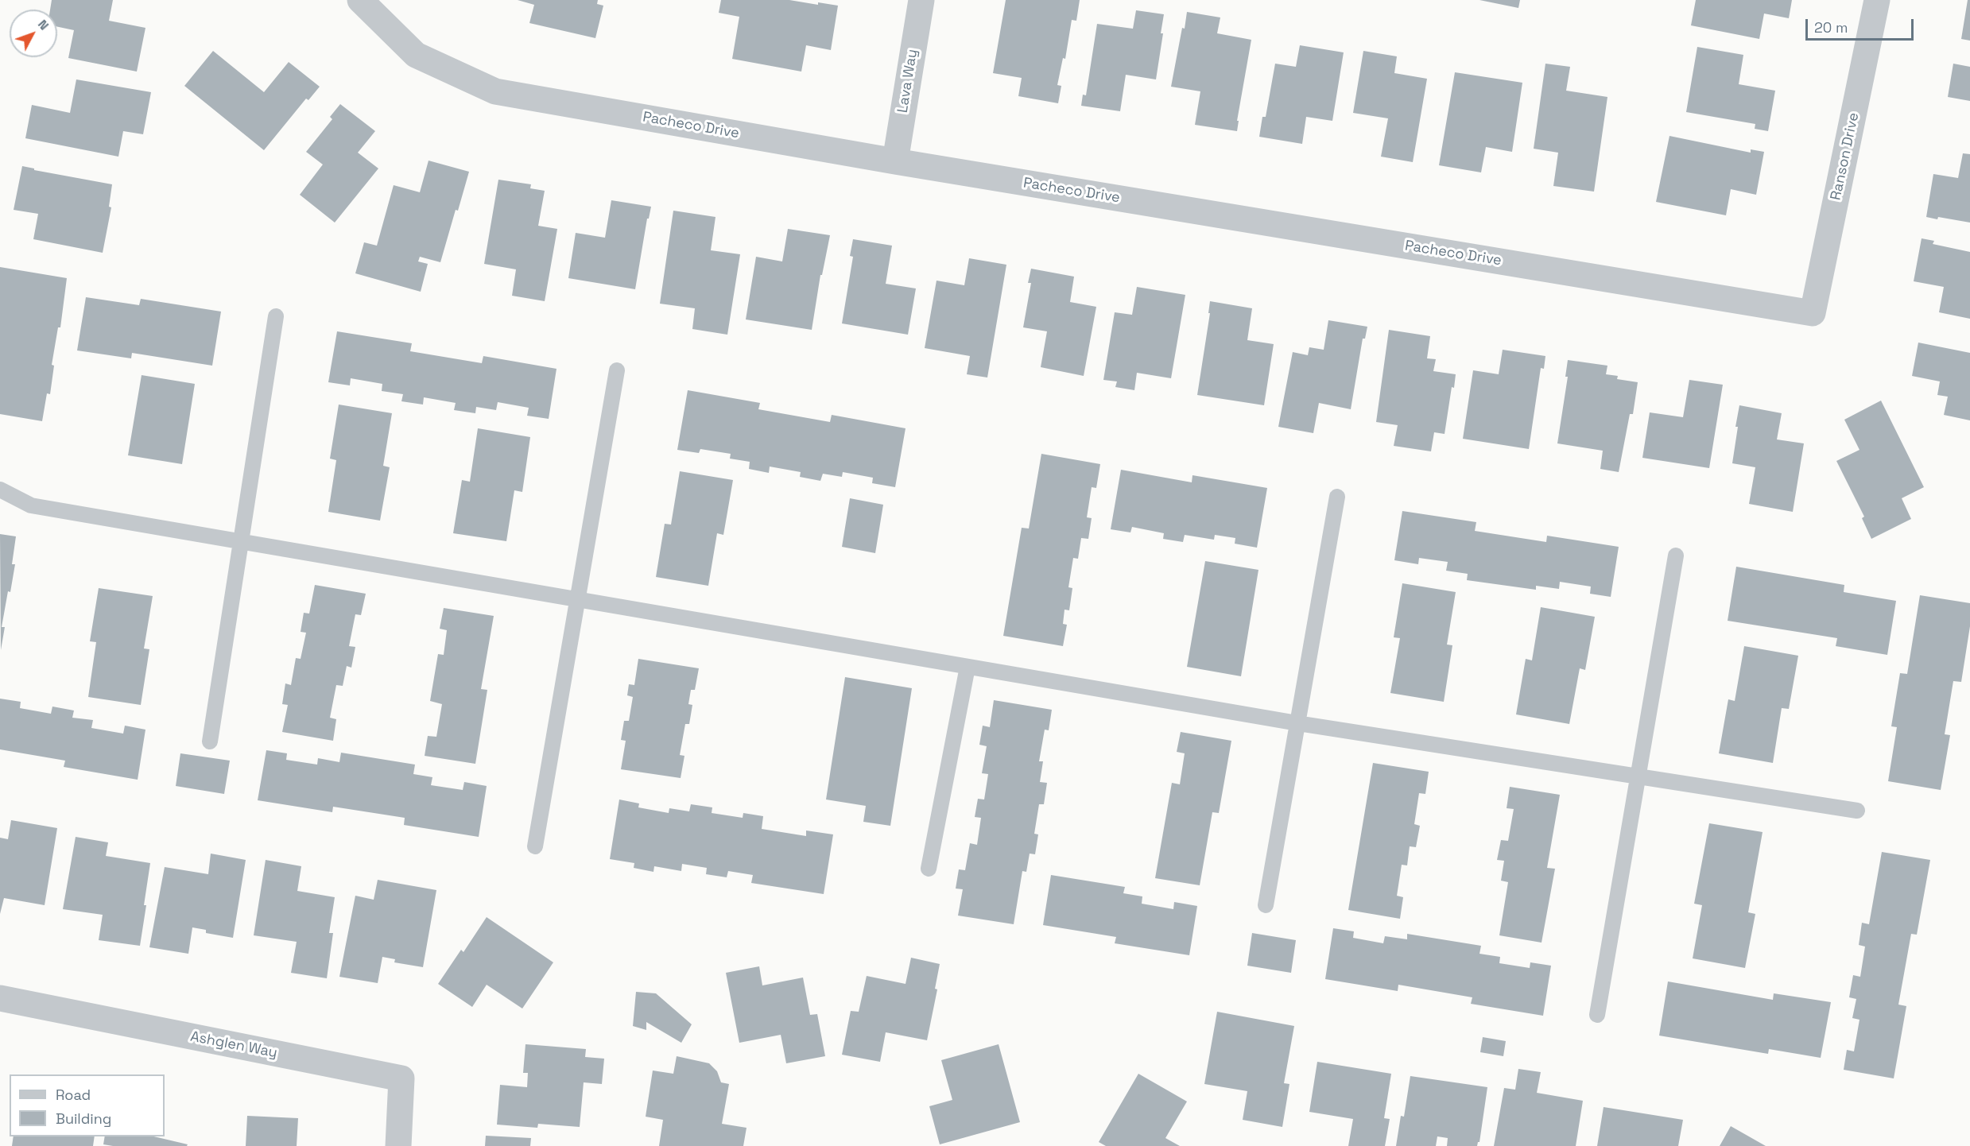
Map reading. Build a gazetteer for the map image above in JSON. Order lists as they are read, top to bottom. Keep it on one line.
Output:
{"streets":{"street":["Lava Way","Pacheco Drive","Ranson Drive","Ashglen Way"]},"crossings":[["Lava Way","Pacheco Drive"],["Pacheco Drive","Ranson Drive"]],"legend":["Road","Building"],"scale_bar":"20 m","north":"top right"}
